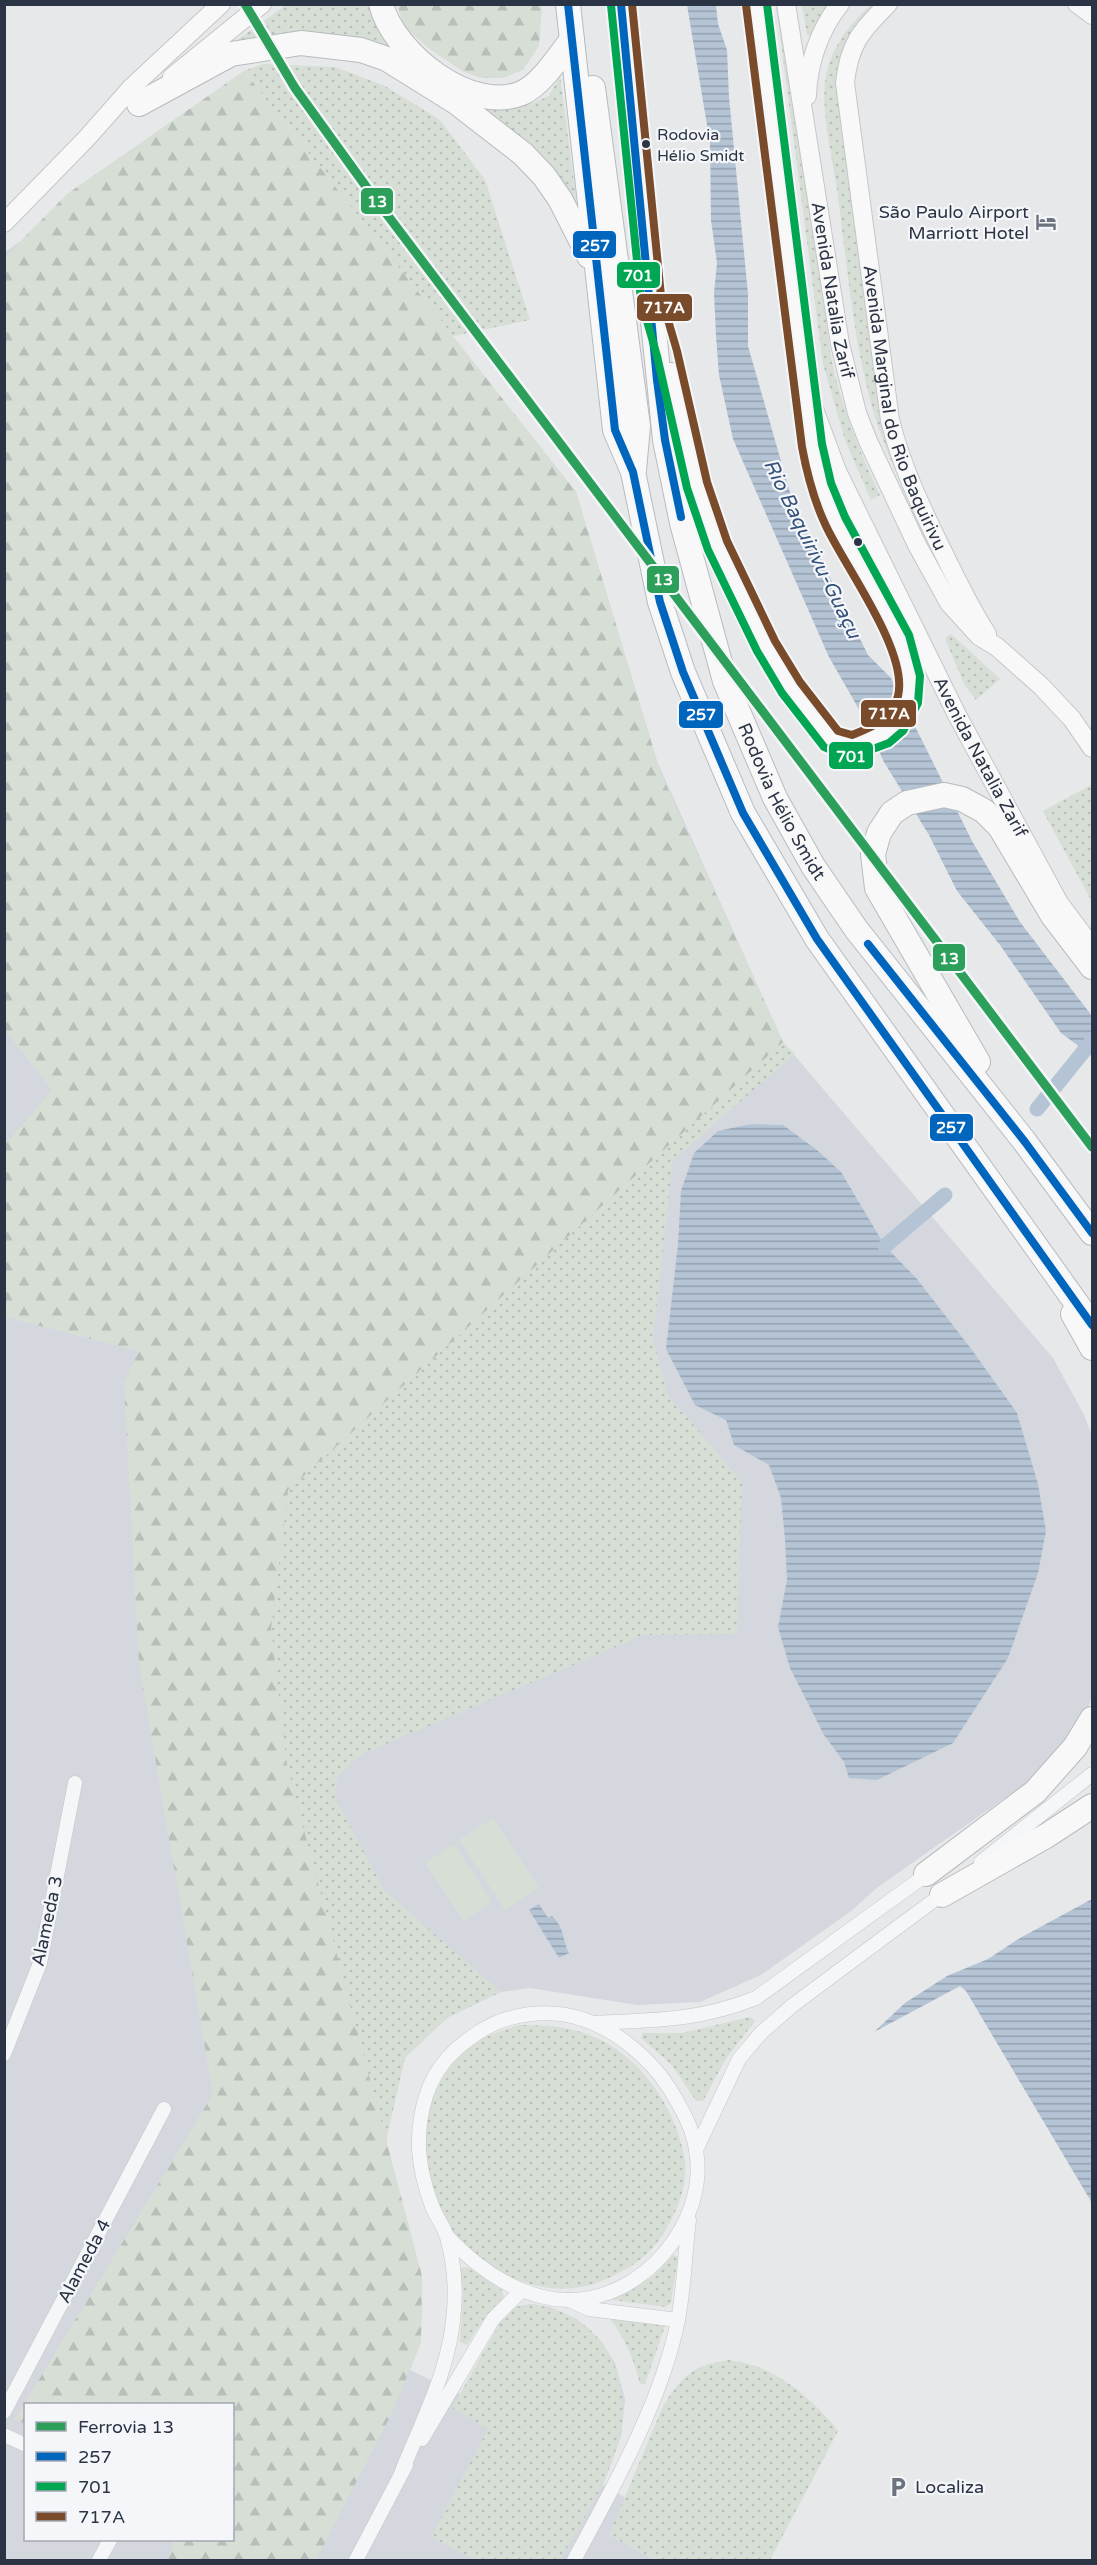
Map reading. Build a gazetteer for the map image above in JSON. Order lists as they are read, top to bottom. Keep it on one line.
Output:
{"streets":{"highway":["Rodovia Hélio Smidt"],"main road":["Avenida Natalia Zarif","Avenida Marginal do Rio Baquirivu"],"street":["Alameda 3","Alameda 4"]},"crossings":[["Avenida Natalia Zarif","Avenida Marginal do Rio Baquirivu"]],"water":["Rio Baquirivu-Guaçu"],"places":{"other":["Rodovia Hélio Smidt"],"hotel":["São Paulo Airport Marriott Hotel"],"parking":["Localiza"]},"lines":["rail line 13","transit line 257","transit line 701","transit line 717A"],"legend":["Ferrovia 13","257","701","717A"]}
